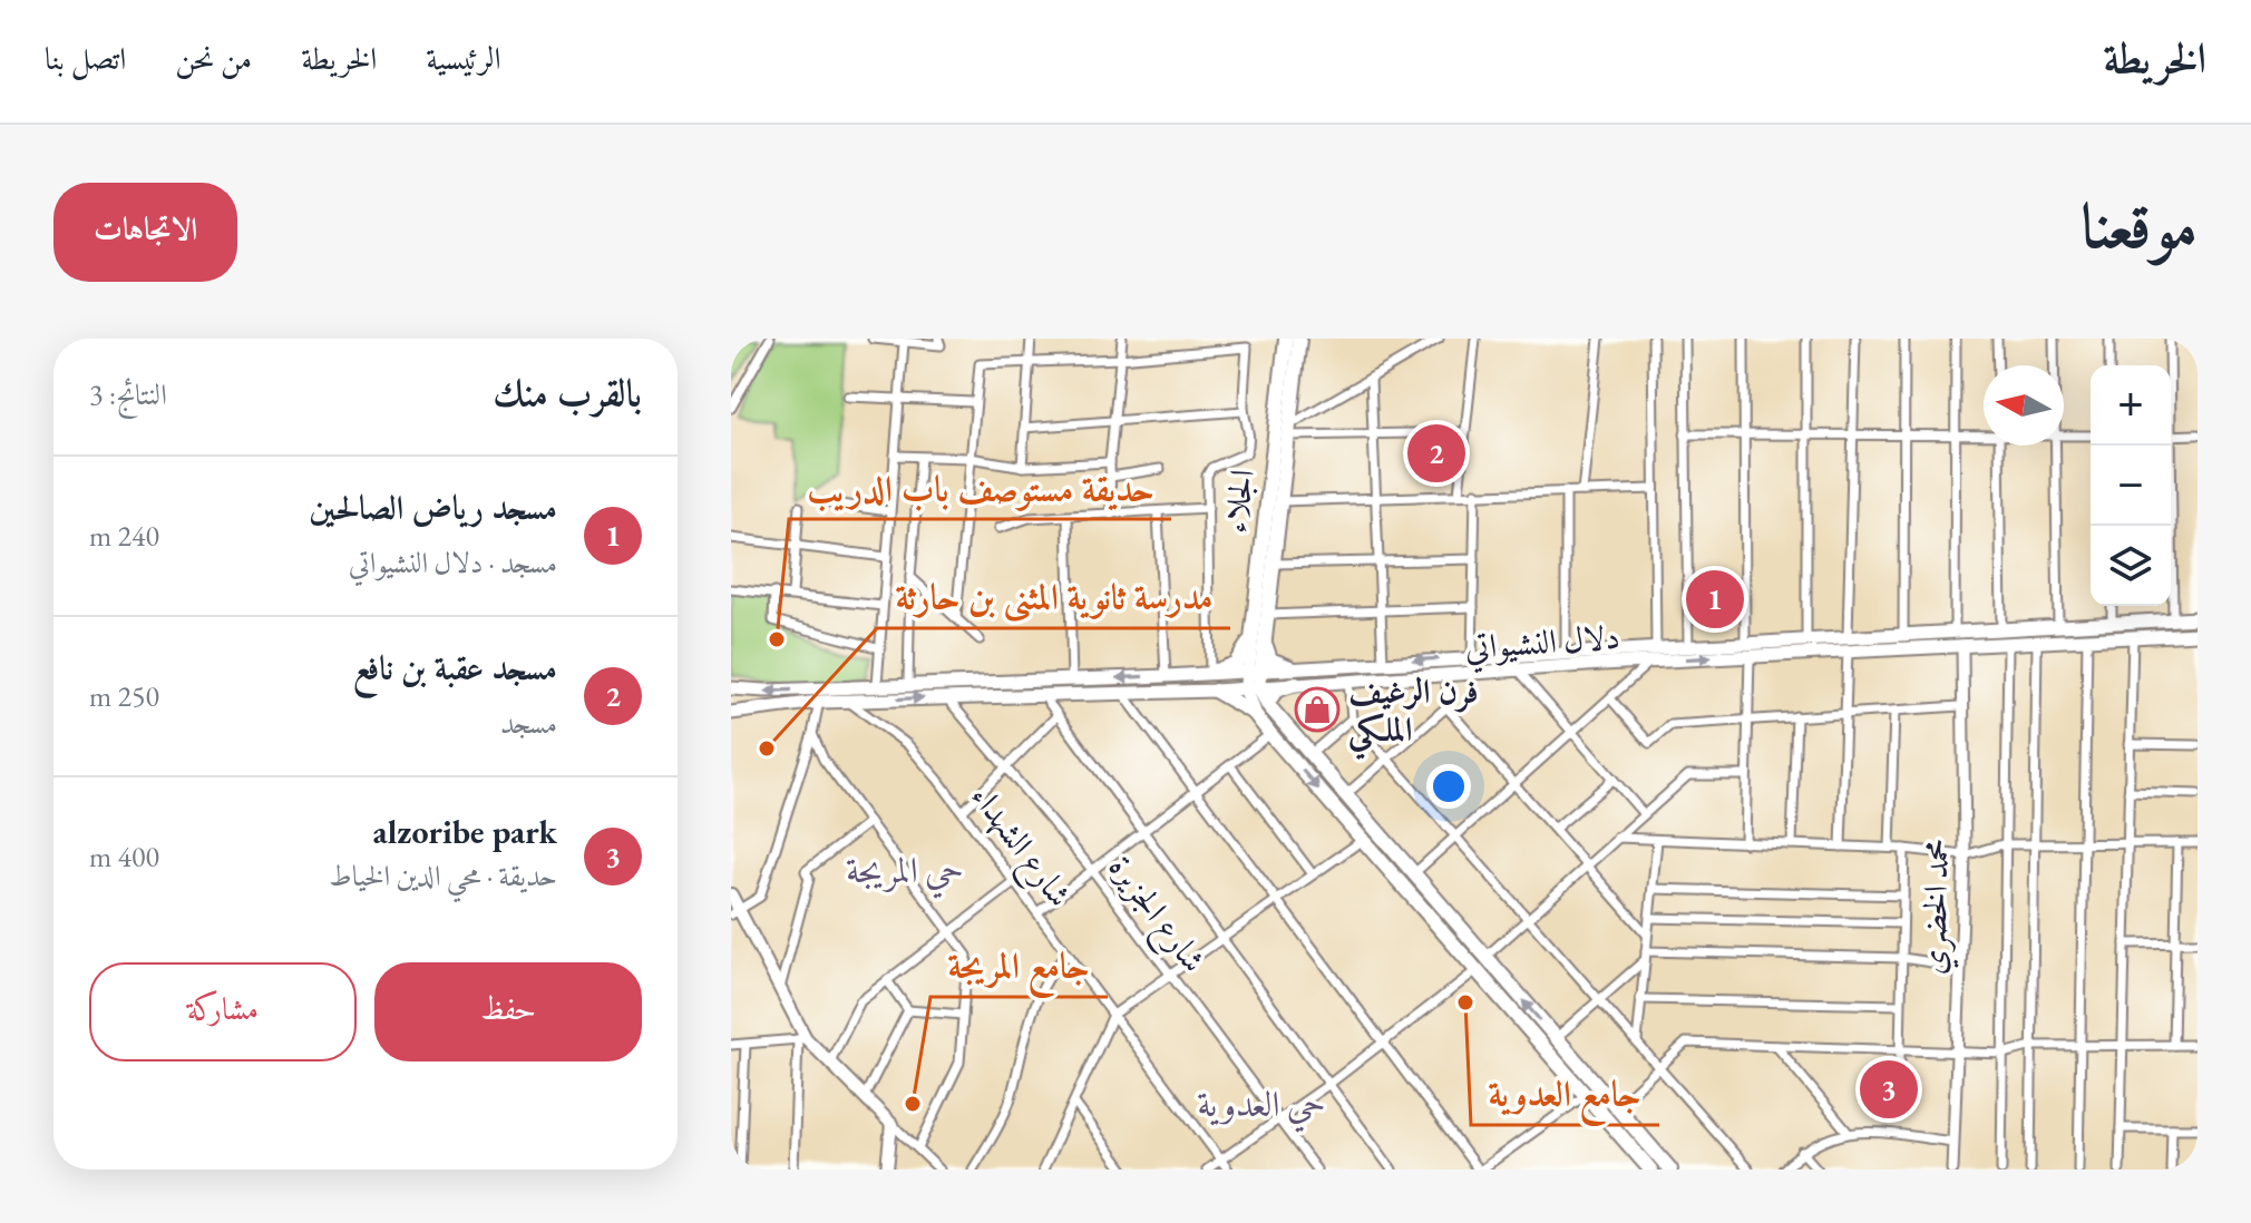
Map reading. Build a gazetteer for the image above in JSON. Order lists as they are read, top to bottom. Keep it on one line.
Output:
{"streets":{"highway":["الجلاء"],"main road":["دلال النشيواتي"],"street":["شارع الشهداء","محمد الخضري","شارع الجزيرة"]},"crossings":[["الجلاء","دلال النشيواتي"],["دلال النشيواتي","شارع الشهداء"],["دلال النشيواتي","محمد الخضري"],["دلال النشيواتي","شارع الجزيرة"]],"districts":["حي المريجة","حي العدوية"],"places":{"other":["حديقة مستوصف باب الدريب","مدرسة ثانوية المثنى بن حارثة","جامع العدوية","جامع المريجة"],"shop":["فرن الرغيف الملكي"]},"north":"left","page":{"header":"الخريطة","nav":["الرئيسية","الخريطة","من نحن","اتصل بنا"],"title":"موقعنا","buttons":["الاتجاهات",["حفظ","مشاركة"]],"heading":["بالقرب منك","النتائج: 3"],"map_buttons":["+","−"],"pins":["2","1","3"],"list":[{"mark":"1","name":"مسجد رياض الصالحين","note":"مسجد · دلال النشيواتي","value":"240 m"},{"mark":"2","name":"مسجد عقبة بن نافع","note":"مسجد","value":"250 m"},{"mark":"3","name":"alzoribe park","note":"حديقة · محي الدين الخياط","value":"400 m"}]}}
